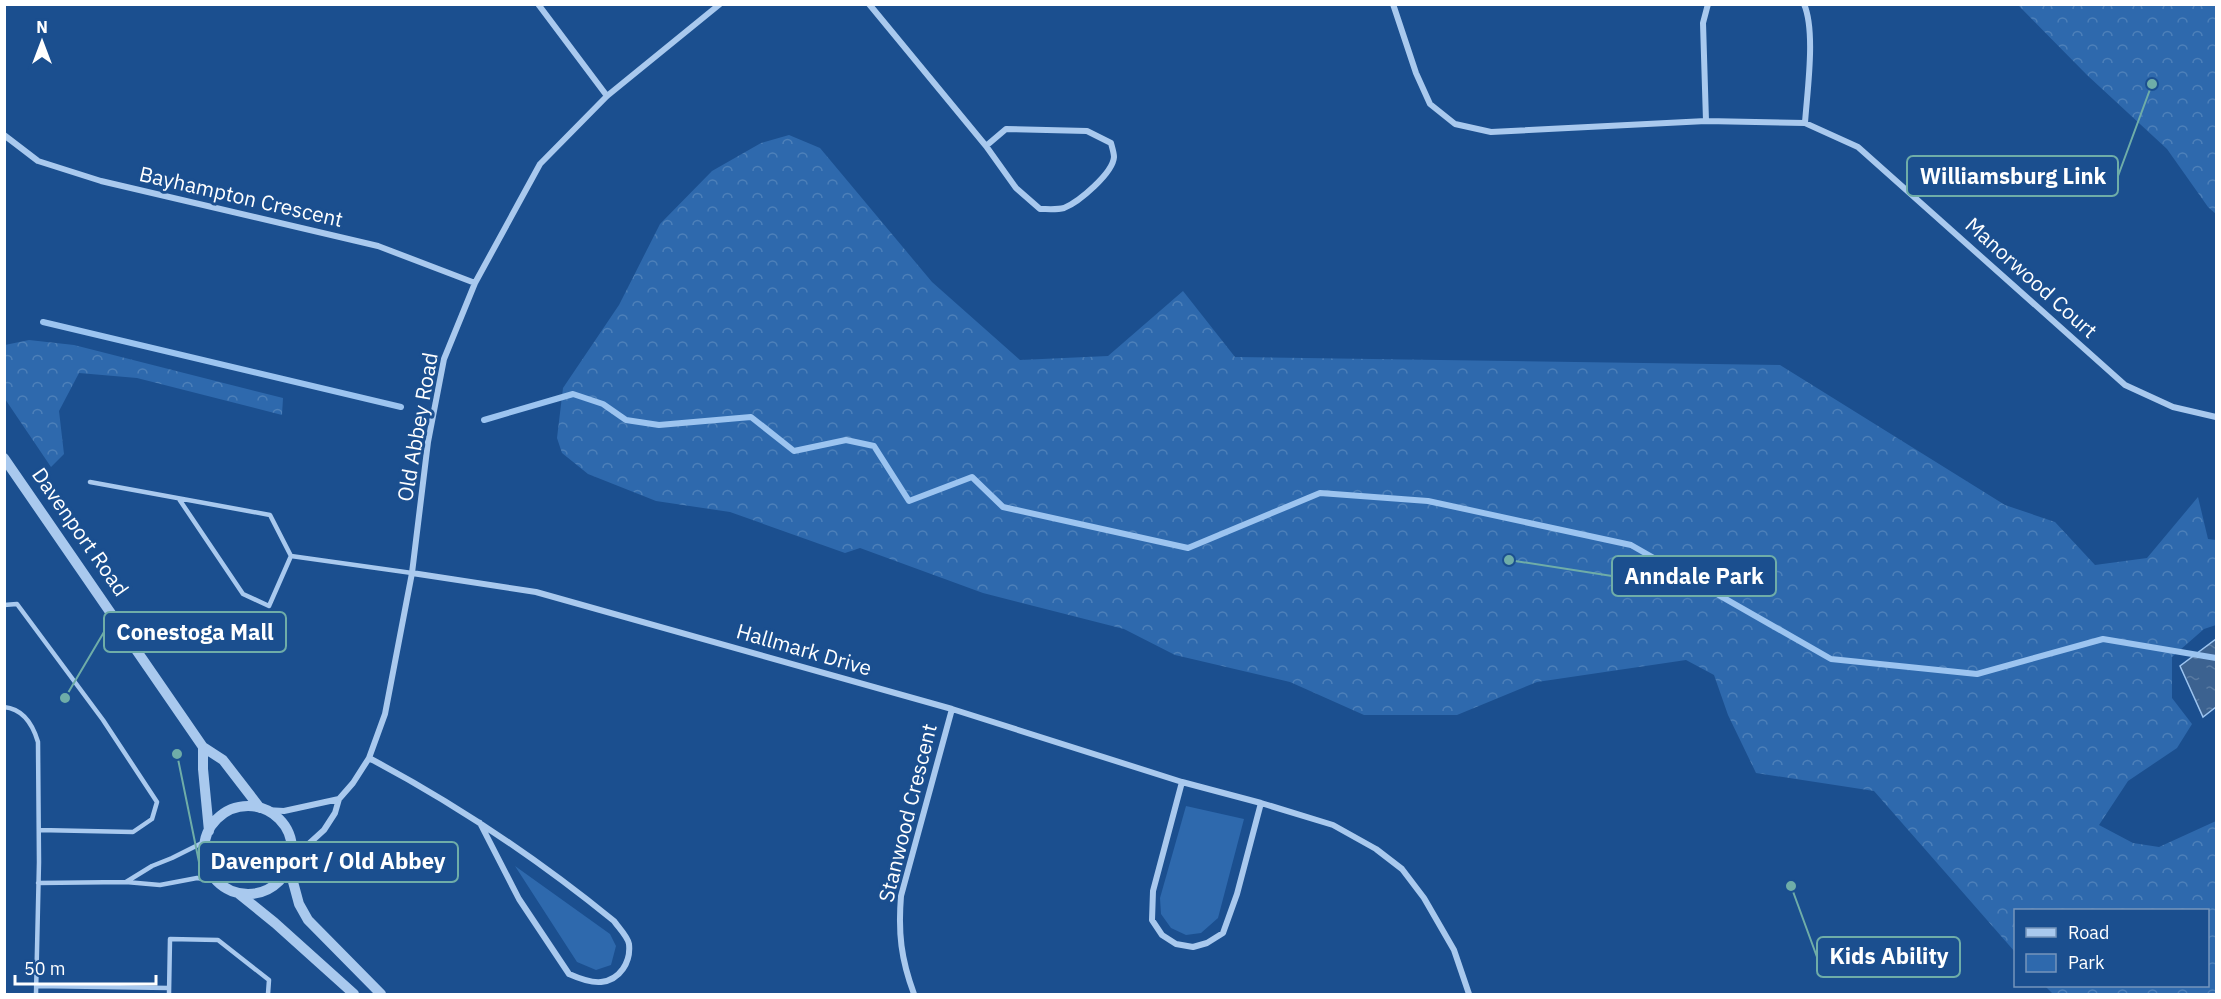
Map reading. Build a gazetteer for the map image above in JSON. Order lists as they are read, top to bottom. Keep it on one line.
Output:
{"streets":{"street":["Bayhampton Crescent","Manorwood Court","Old Abbey Road","Davenport Road","Hallmark Drive","Stanwood Crescent"]},"crossings":[["Bayhampton Crescent","Old Abbey Road"],["Old Abbey Road","Davenport Road"],["Old Abbey Road","Hallmark Drive"],["Hallmark Drive","Stanwood Crescent"]],"places":["Williamsburg Link","Anndale Park","Conestoga Mall","Davenport / Old Abbey","Kids Ability"],"legend":["Road","Park"],"scale_bar":"50 m","north":"top"}
